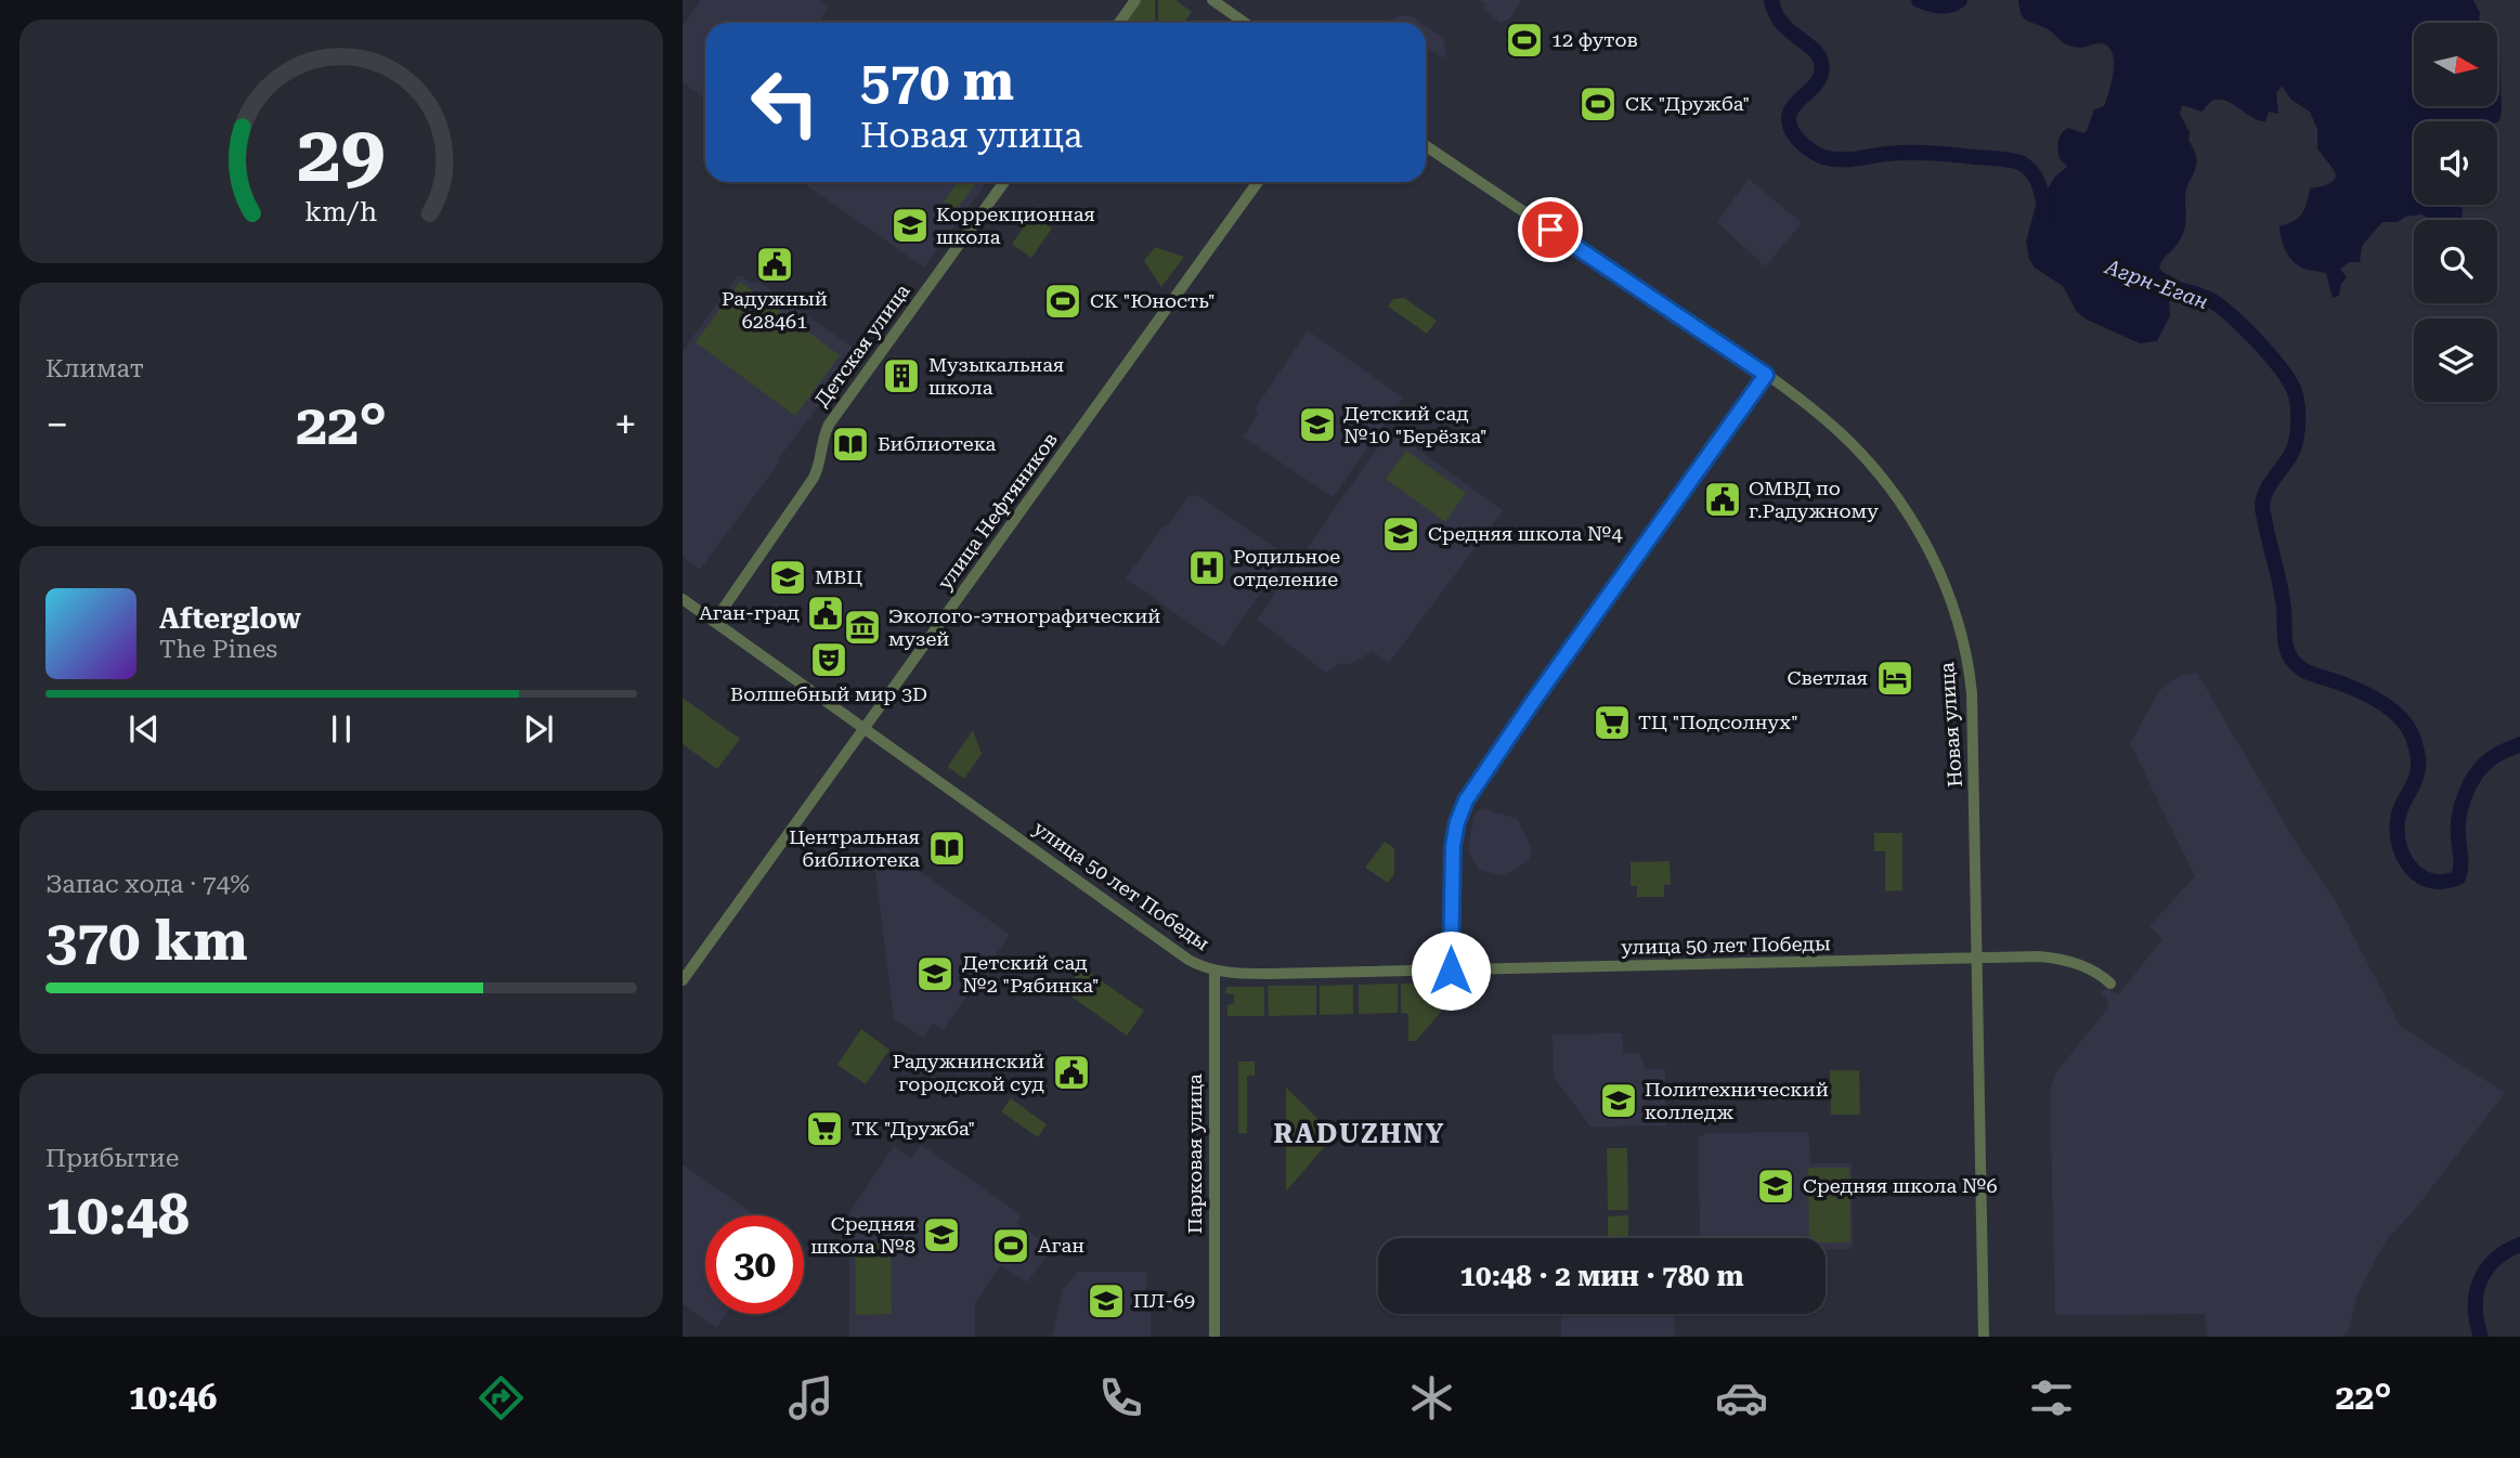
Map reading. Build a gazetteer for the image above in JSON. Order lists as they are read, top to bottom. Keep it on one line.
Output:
{"streets":{"street":["Детская улица","улица Нефтяников","Новая улица","улица 50 лет Победы","Парковая улица"]},"crossings":[["Детская улица","улица 50 лет Победы"],["улица Нефтяников","улица 50 лет Победы"],["Новая улица","улица 50 лет Победы"],["улица 50 лет Победы","Парковая улица"]],"districts":["RADUZHNY"],"water":["Агрн-Еган"],"places":{"sports":["12 футов","СК \"Дружба\"","СК \"Юность\"","Аган"],"school or university":["Коррекционная школа","Детский сад №10 \"Берёзка\"","Средняя школа №4","МВЦ","Детский сад №2 \"Рябинка\"","Политехнический колледж","Средняя школа №6","Средняя школа №8","ПЛ-69"],"public building":["Радужный 628461","ОМВД по г.Радужному","Аган-град","Радужнинский городской суд"],"building":["Музыкальная школа"],"library":["Библиотека","Центральная библиотека"],"hospital":["Родильное отделение"],"museum":["Эколого-этнографический музей"],"theatre":["Волшебный мир 3D"],"hotel":["Светлая"],"supermarket":["ТЦ \"Подсолнух\"","ТК \"Дружба\""]},"north":"right","page":{"turn":["570 m","Новая улица"],"tile":["Климат",["Запас хода · 74%","370 km"],["Прибытие","10:48"]],"heat":["−","22°","+"],"song":["Afterglow","The Pines"],"limit":"30","trip":"10:48 · 2 мин · 780 m","tabs":["10:46","22°"],"gauge":["29","km/h"]}}
